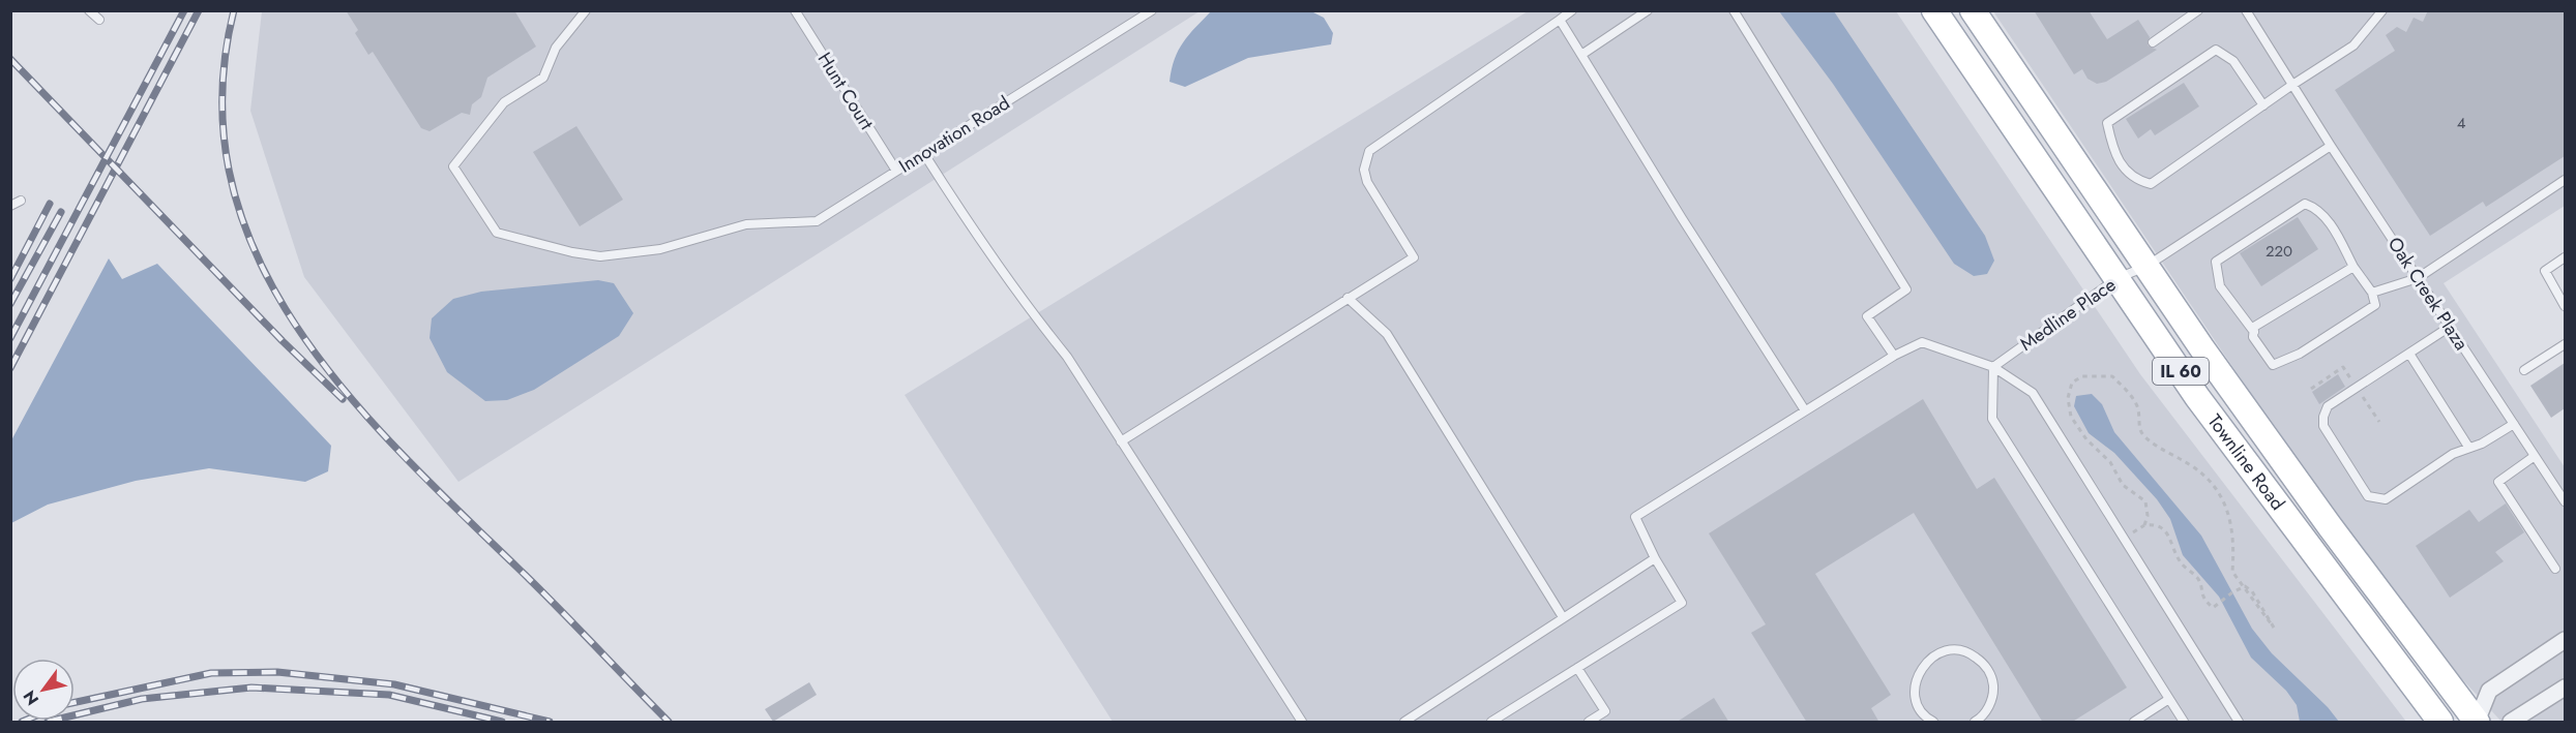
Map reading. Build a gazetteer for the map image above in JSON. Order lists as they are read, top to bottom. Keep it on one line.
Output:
{"streets":{"main road":["IL 60","Townline Road"],"lane":["Hunt Court","Innovation Road","Oak Creek Plaza","Medline Place"]},"crossings":[["Hunt Court","Innovation Road"],["Oak Creek Plaza","Medline Place"],["Medline Place","Townline Road"]],"house_numbers":["4","220"],"north":"bottom left"}
